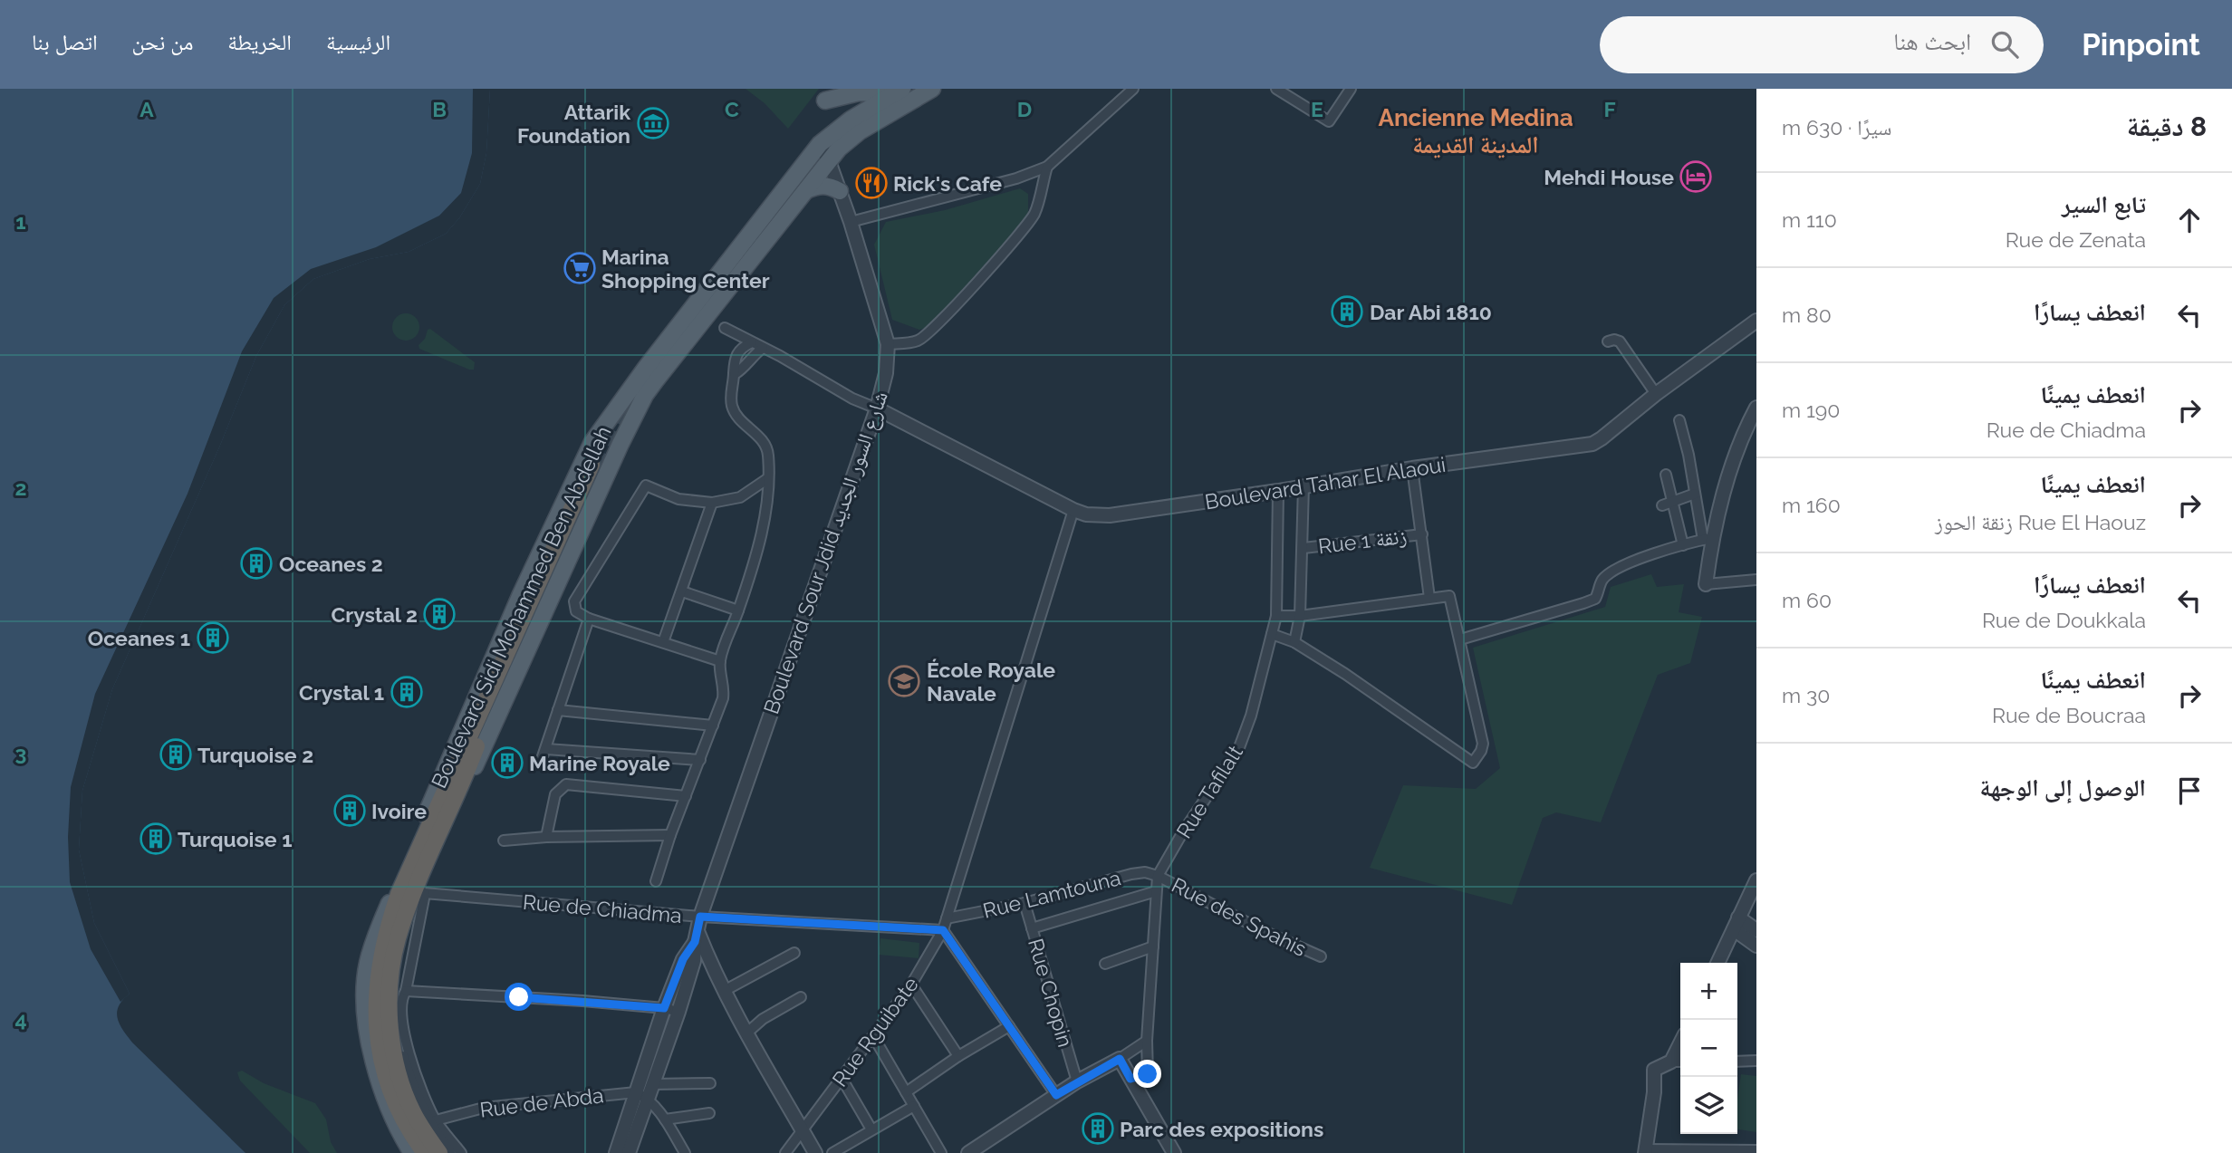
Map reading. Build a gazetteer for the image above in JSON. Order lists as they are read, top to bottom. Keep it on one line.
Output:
{"streets":{"highway":["Boulevard Sidi Mohammed Ben Abdellah"],"street":["Boulevard Tahar El Alaoui","Rue 1 زنقة","Boulevard Sour Jdid شارع السور الجديد","Rue Tafilalt","Rue Lamtouna","Rue de Chiadma","Rue des Spahis","Rue Chopin","Rue Rguibate","Rue de Abda"]},"crossings":[["Boulevard Tahar El Alaoui","Boulevard Sour Jdid شارع السور الجديد"],["Boulevard Tahar El Alaoui","Rue Tafilalt"],["Boulevard Tahar El Alaoui","Rue Rguibate"],["Boulevard Sour Jdid شارع السور الجديد","Boulevard Sidi Mohammed Ben Abdellah"],["Boulevard Sour Jdid شارع السور الجديد","Rue de Chiadma"],["Boulevard Sour Jdid شارع السور الجديد","Rue de Abda"],["Boulevard Sidi Mohammed Ben Abdellah","Rue de Chiadma"],["Rue Tafilalt","Rue Lamtouna"],["Rue Tafilalt","Rue des Spahis"],["Rue Lamtouna","Rue des Spahis"],["Rue Lamtouna","Rue Chopin"],["Rue Lamtouna","Rue Rguibate"],["Rue de Chiadma","Rue Rguibate"]],"districts":["Ancienne Medina المدينة القديمة"],"places":{"museum":["Attarik Foundation"],"hotel":["Mehdi House"],"restaurant":["Rick's Cafe"],"supermarket":["Marina Shopping Center"],"building":["Dar Abi 1810","Oceanes 2","Crystal 2","Oceanes 1","Crystal 1","Turquoise 2","Marine Royale","Ivoire","Turquoise 1","Parc des expositions"],"school or university":["École Royale Navale"]},"page":{"header":"Pinpoint","search":"ابحث هنا","nav":["الرئيسية","الخريطة","من نحن","اتصل بنا"],"heading":["8 دقيقة","سيرًا · 630 m"],"list":[["تابع السير","Rue de Zenata","110 m"],["انعطف يسارًا","80 m"],["انعطف يمينًا","Rue de Chiadma","190 m"],["انعطف يمينًا","Rue El Haouz زنقة الحوز","160 m"],["انعطف يسارًا","Rue de Doukkala","60 m"],["انعطف يمينًا","Rue de Boucraa","30 m"],"الوصول إلى الوجهة"],"map_buttons":["+","−"]},"grid":{"columns":["A","B","C","D","E","F"],"rows":["1","2","3","4"]}}
